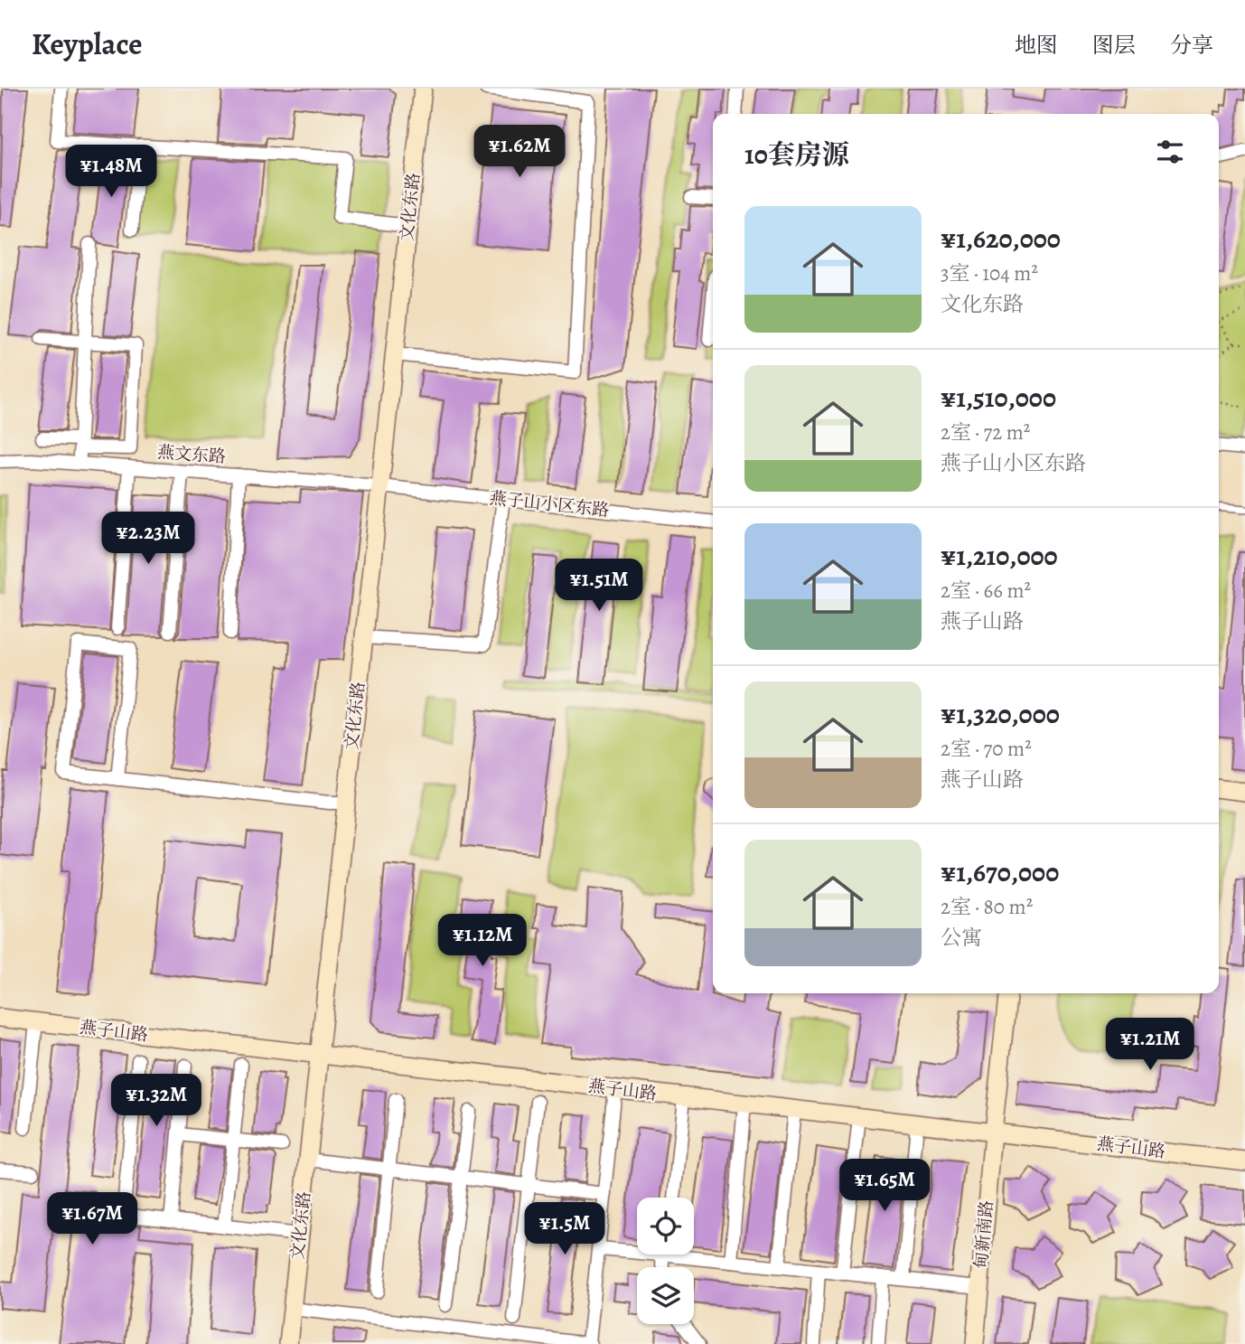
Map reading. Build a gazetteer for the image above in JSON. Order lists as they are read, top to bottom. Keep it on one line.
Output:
{"streets":{"street":["文化东路","燕文东路","燕子山小区东路","燕子山路","甸新南路"]},"crossings":[["文化东路","燕文东路"],["文化东路","燕子山小区东路"],["文化东路","燕子山路"],["燕文东路","燕子山小区东路"],["燕子山路","甸新南路"]],"page":{"header":"Keyplace","nav":["地图","图层","分享"],"heading":"10套房源","price":["¥1.62M","¥1.48M","¥2.23M","¥1.51M","¥1.12M","¥1.21M","¥1.32M","¥1.65M","¥1.67M","¥1.5M"],"list":[{"name":"¥1,620,000","note":"3室 · 104 m² · 文化东路"},{"name":"¥1,510,000","note":"2室 · 72 m² · 燕子山小区东路"},{"name":"¥1,210,000","note":"2室 · 66 m² · 燕子山路"},{"name":"¥1,320,000","note":"2室 · 70 m² · 燕子山路"},{"name":"¥1,670,000","note":"2室 · 80 m² · 公寓"}]}}
